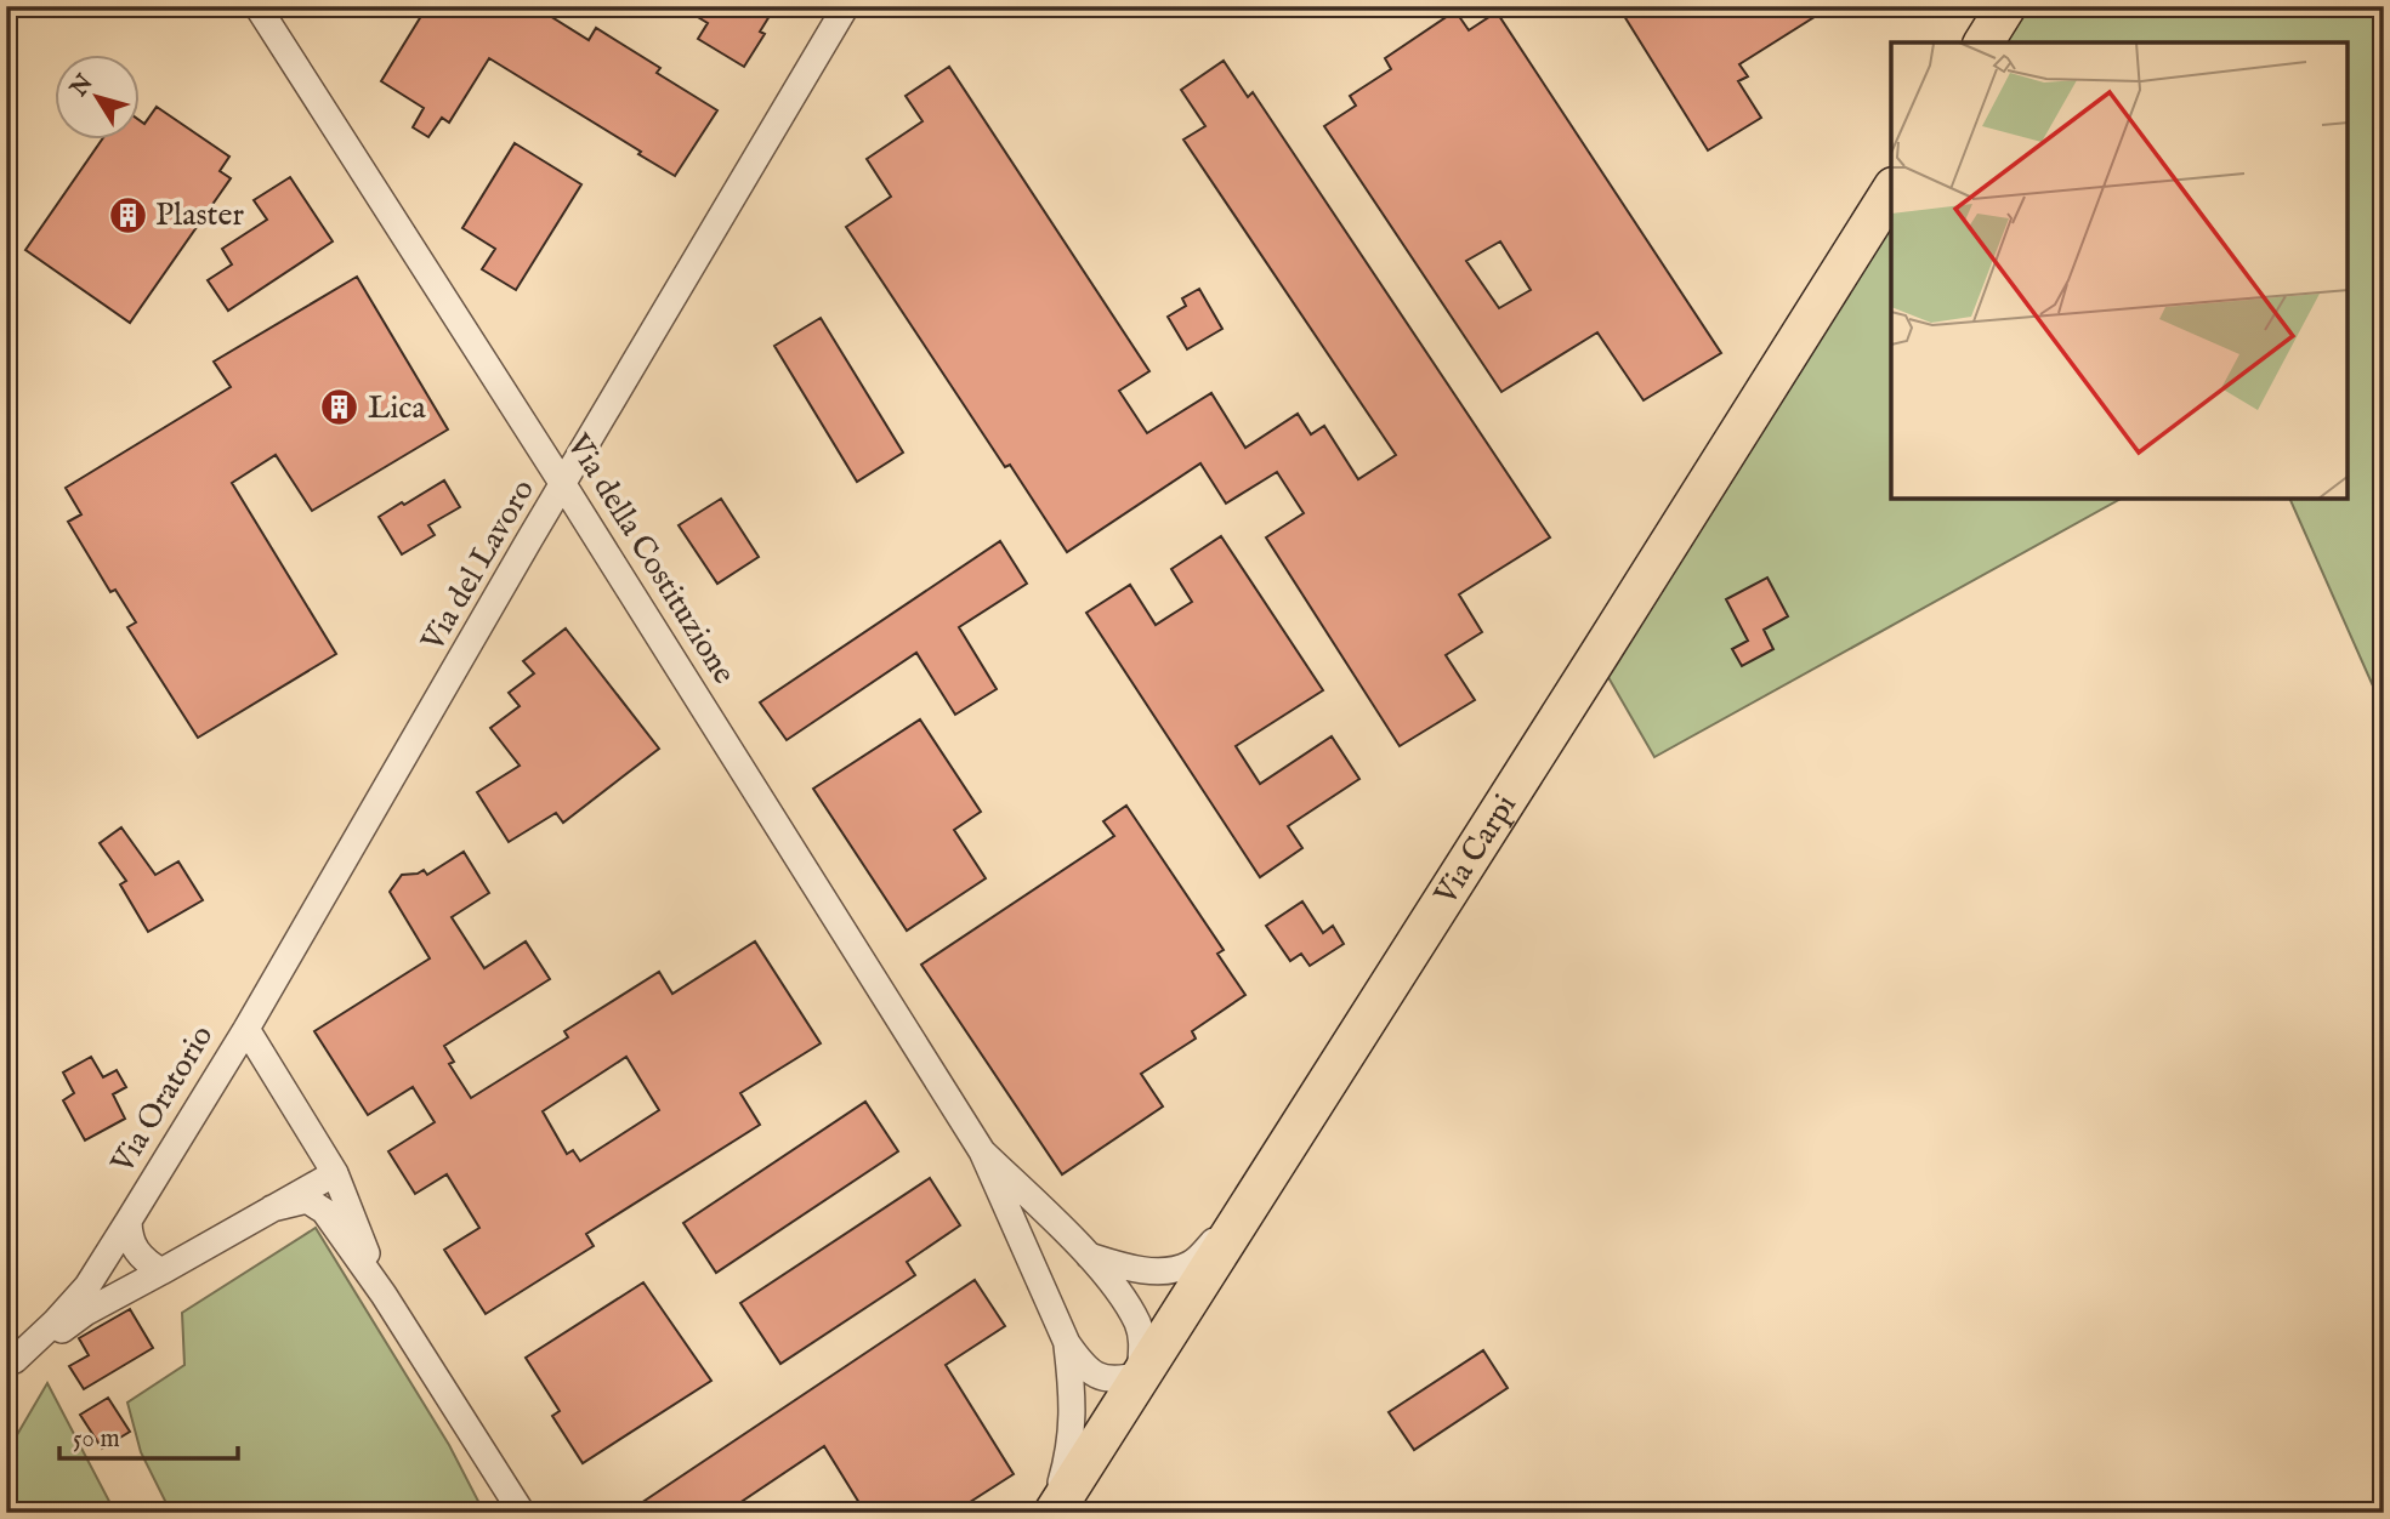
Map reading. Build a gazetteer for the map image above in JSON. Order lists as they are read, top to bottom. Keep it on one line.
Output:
{"streets":{"main road":["Via Carpi"],"street":["Via della Costituzione","Via del Lavoro","Via Oratorio"]},"crossings":[["Via della Costituzione","Via del Lavoro"],["Via della Costituzione","Via Carpi"],["Via del Lavoro","Via Oratorio"]],"places":{"building":["Plaster","Lica"]},"scale_bar":"50 m","north":"top left"}
